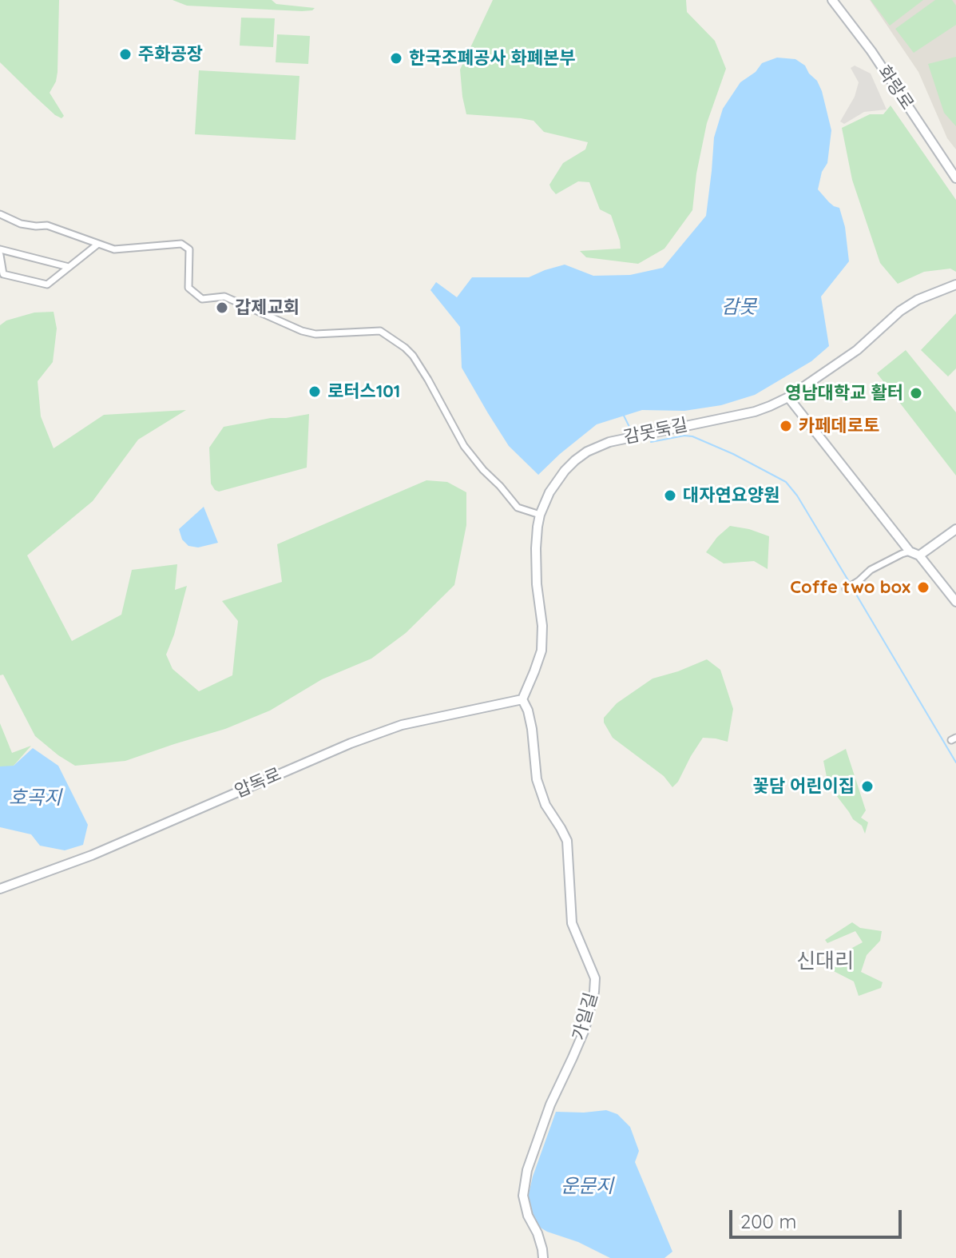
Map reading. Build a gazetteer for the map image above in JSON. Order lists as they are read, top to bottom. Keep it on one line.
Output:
{"streets":{"street":["화랑로","감못둑길","압독로","가일길"]},"crossings":[["감못둑길","압독로"],["감못둑길","가일길"],["압독로","가일길"]],"districts":["신대리"],"water":["감못","호곡지","운문지"],"places":["주화공장","한국조폐공사 화폐본부","갑제교회","로터스101","영남대학교 활터","카페데로토","대자연요양원","Coffe two box","꽃담 어린이집"],"scale_bar":"200 m"}
